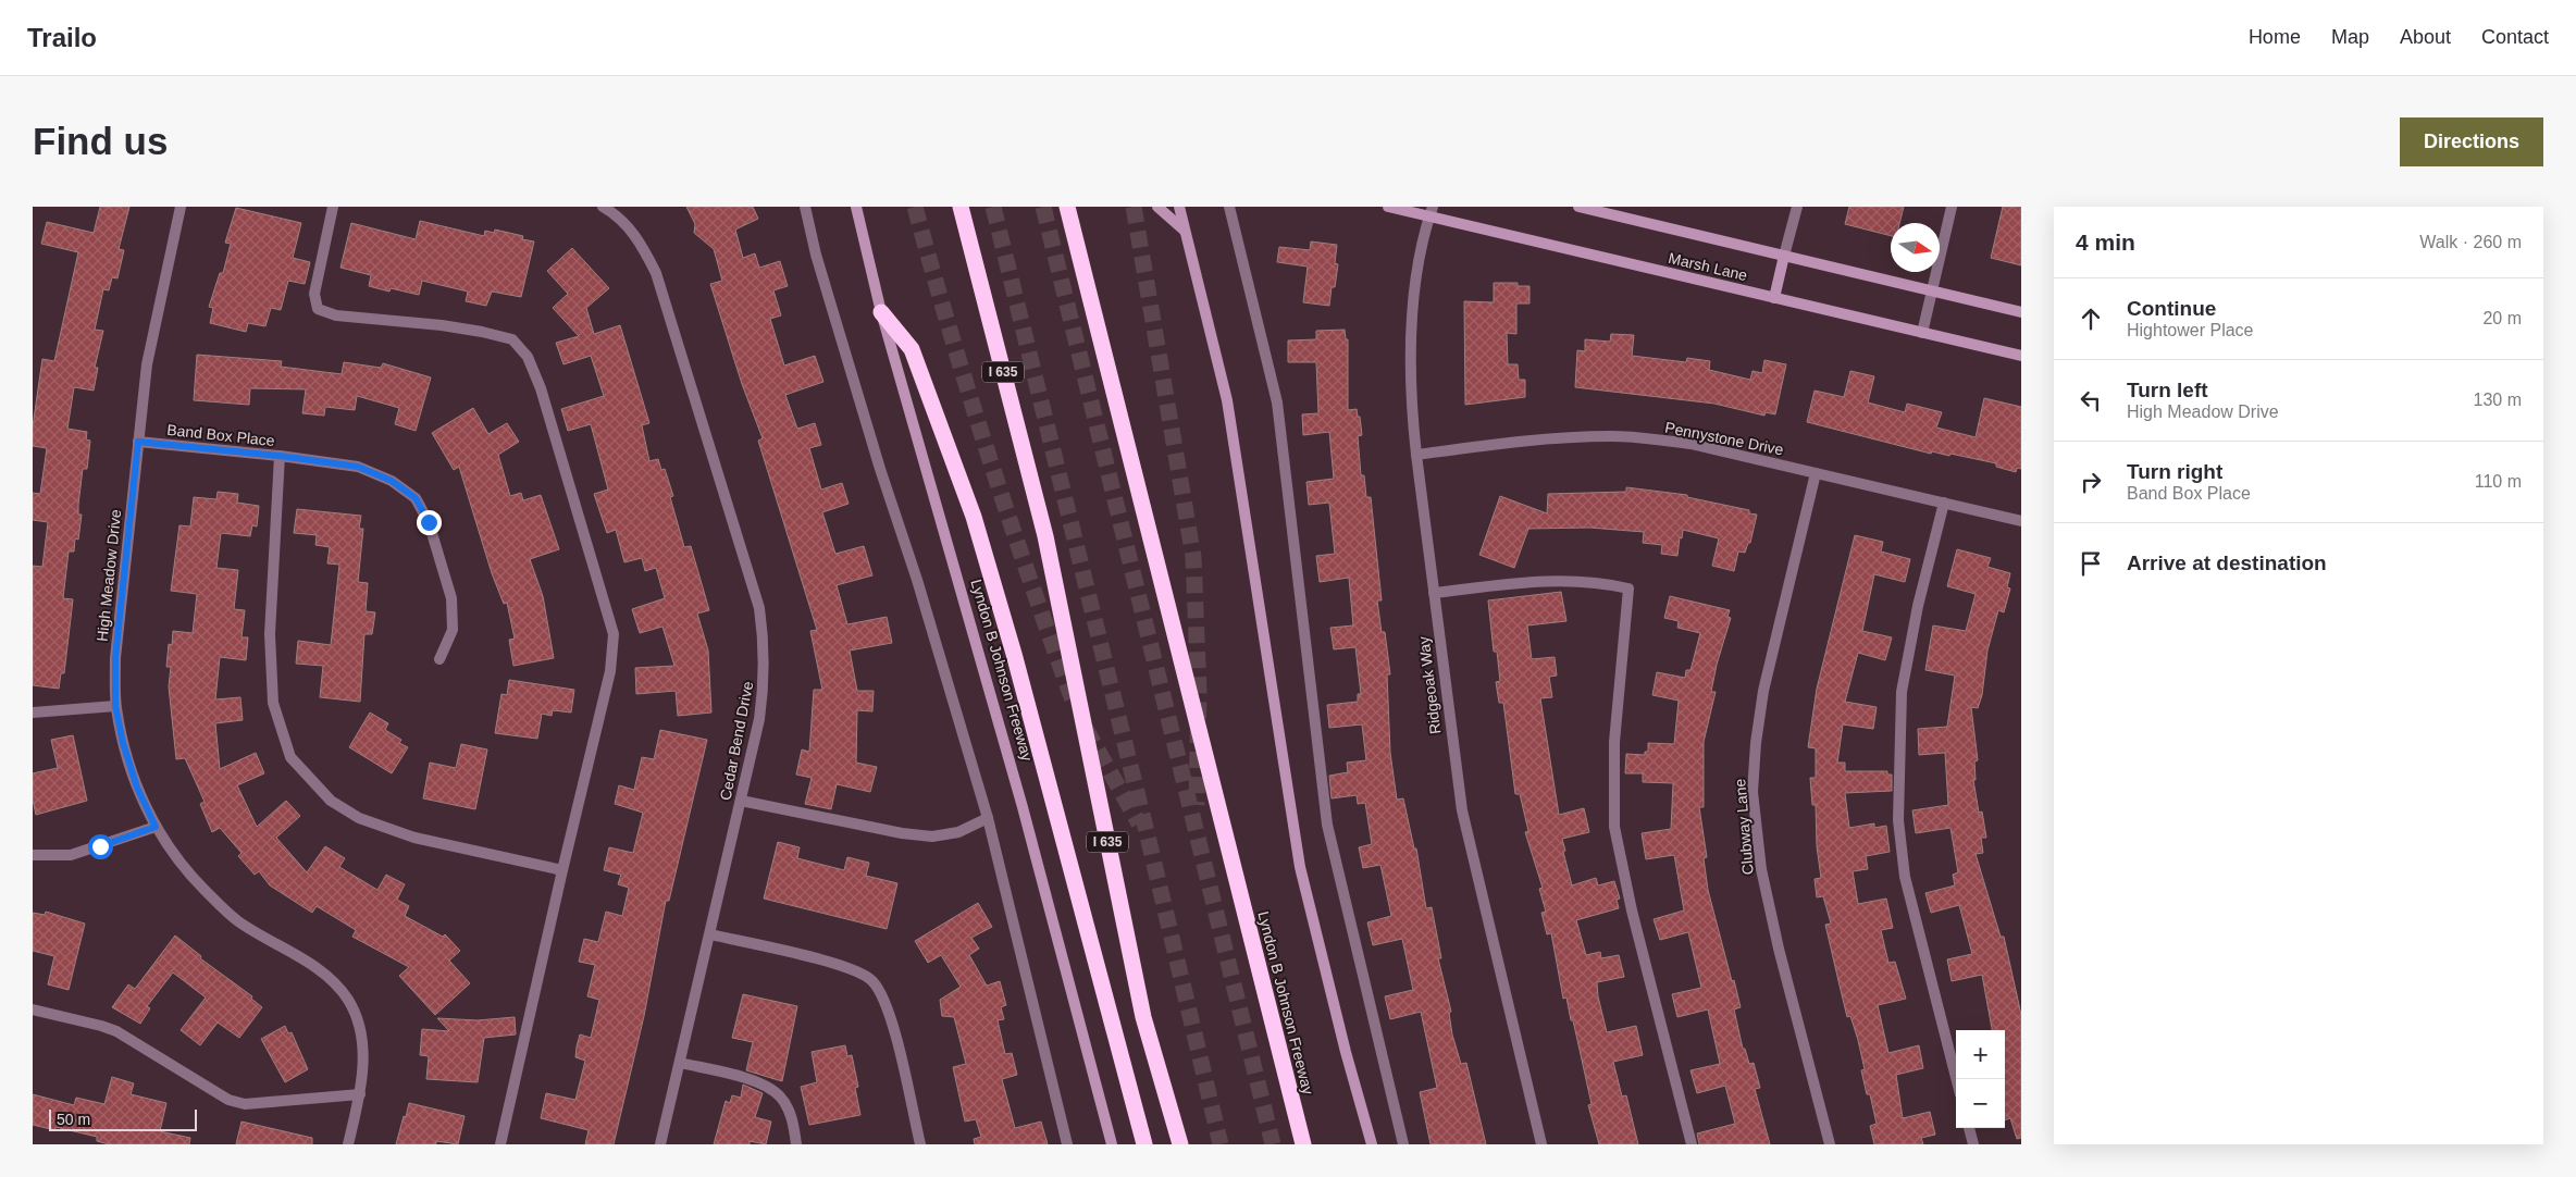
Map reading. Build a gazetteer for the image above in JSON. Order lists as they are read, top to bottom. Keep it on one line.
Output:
{"streets":{"highway":["I 635","Lyndon B Johnson Freeway"],"main road":["Marsh Lane"],"street":["Band Box Place","Pennystone Drive","High Meadow Drive","Ridgeoak Way","Cedar Bend Drive","Clubway Lane"]},"crossings":[["Marsh Lane","Ridgeoak Way"],["Band Box Place","High Meadow Drive"],["Pennystone Drive","Ridgeoak Way"],["Pennystone Drive","Clubway Lane"]],"scale_bar":"50 m","north":"right","page":{"header":"Trailo","nav":["Home","Map","About","Contact"],"buttons":"Directions","title":"Find us","heading":["4 min","Walk · 260 m"],"list":[["Continue","Hightower Place","20 m"],["Turn left","High Meadow Drive","130 m"],["Turn right","Band Box Place","110 m"],"Arrive at destination"],"map_buttons":["+","−"],"scale":"50 m"}}
